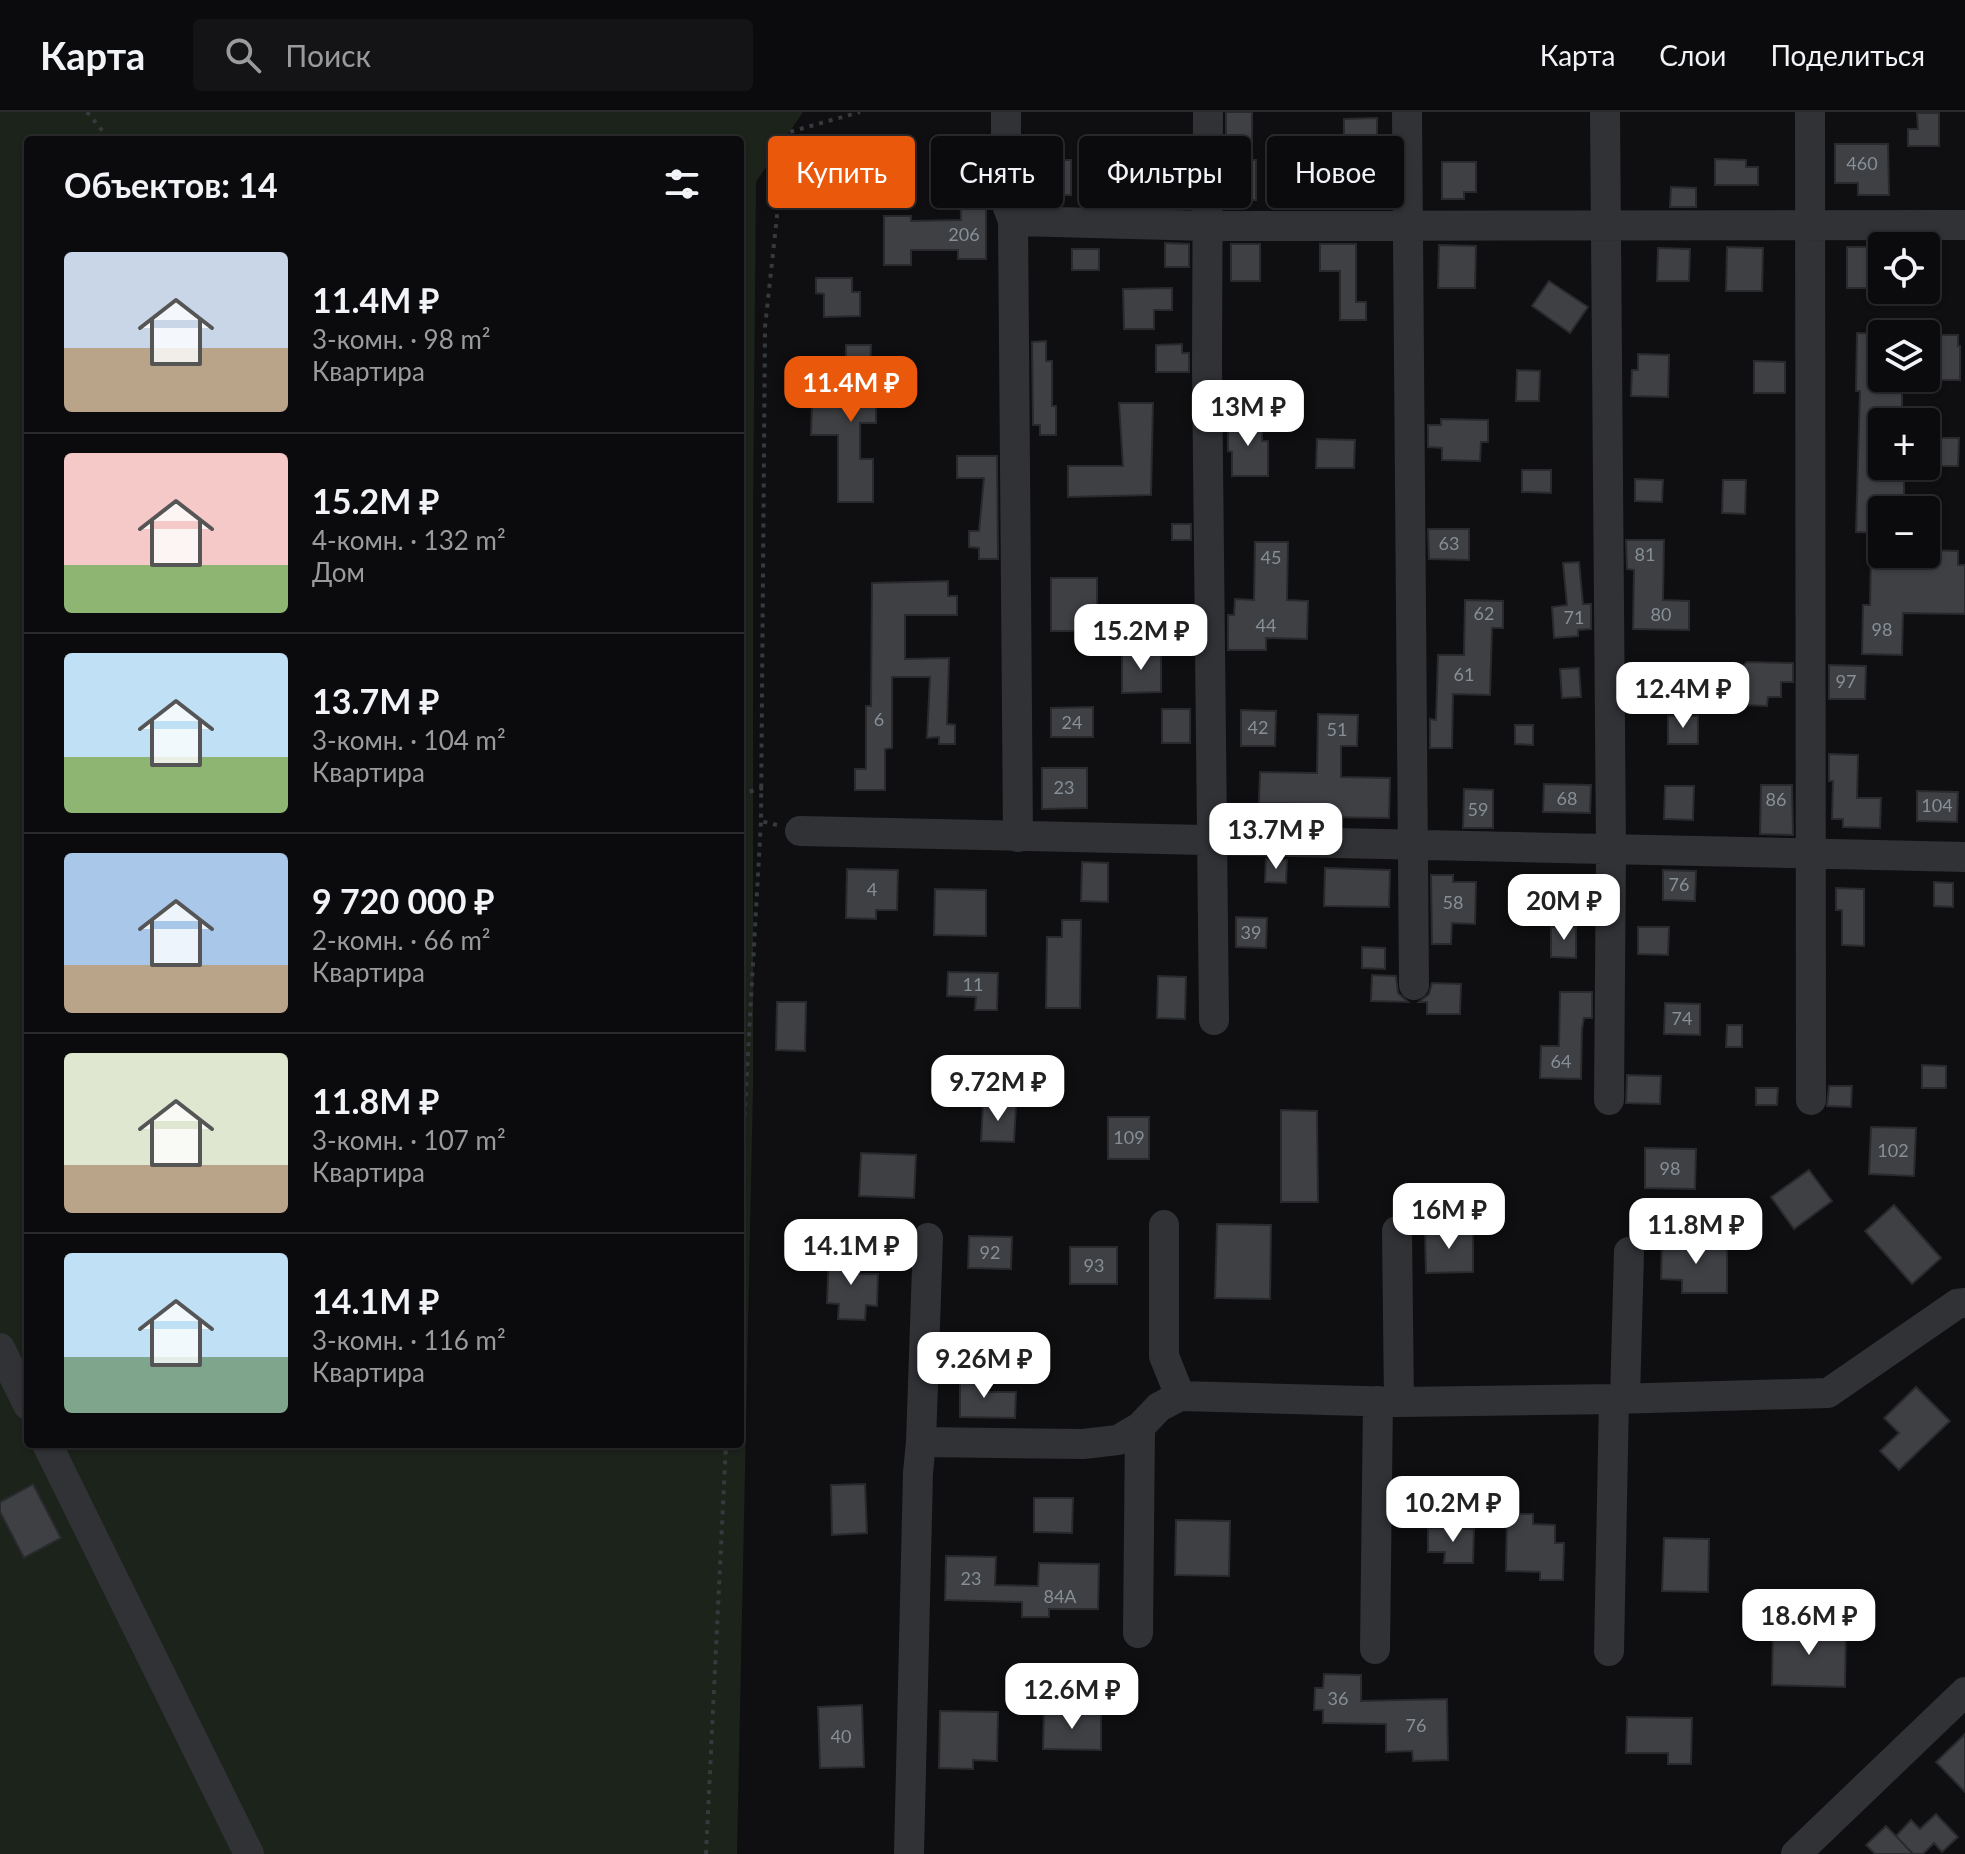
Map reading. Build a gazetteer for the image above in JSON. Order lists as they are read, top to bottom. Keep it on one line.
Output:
{"house_numbers":["460","206","63","81","45","62","80","71","44","98","61","97","6","24","42","51","23","68","86","104","59","76","4","58","39","11","74","64","109","102","98","92","93","23","84А","36","76","40"],"page":{"header":"Карта","search":"Поиск","nav":["Карта","Слои","Поделиться"],"chip":["Купить","Снять","Фильтры","Новое"],"heading":"Объектов: 14","map_buttons":["+","−"],"list":[{"name":"11.4M ₽","note":"3-комн. · 98 m² · Квартира"},{"name":"15.2M ₽","note":"4-комн. · 132 m² · Дом"},{"name":"13.7M ₽","note":"3-комн. · 104 m² · Квартира"},{"name":"9 720 000 ₽","note":"2-комн. · 66 m² · Квартира"},{"name":"11.8M ₽","note":"3-комн. · 107 m² · Квартира"},{"name":"14.1M ₽","note":"3-комн. · 116 m² · Квартира"}],"price":["11.4M ₽","13M ₽","15.2M ₽","12.4M ₽","13.7M ₽","20M ₽","9.72M ₽","16M ₽","11.8M ₽","14.1M ₽","9.26M ₽","10.2M ₽","18.6M ₽","12.6M ₽"]}}
